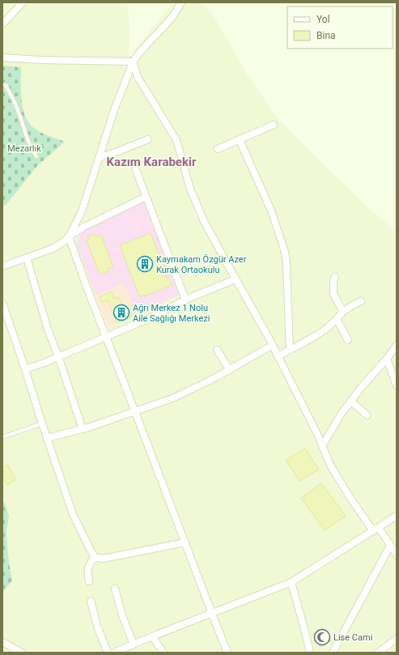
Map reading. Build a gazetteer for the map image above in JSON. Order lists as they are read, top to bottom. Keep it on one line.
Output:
{"districts":["Kazım Karabekir"],"parks":["Mezarlık"],"places":{"building":["Kaymakam Özgür Azer Kurak Ortaokulu","Ağrı Merkez 1 Nolu Aile Sağlığı Merkezi"],"mosque":["Lise Cami"]},"legend":["Yol","Bina"]}
